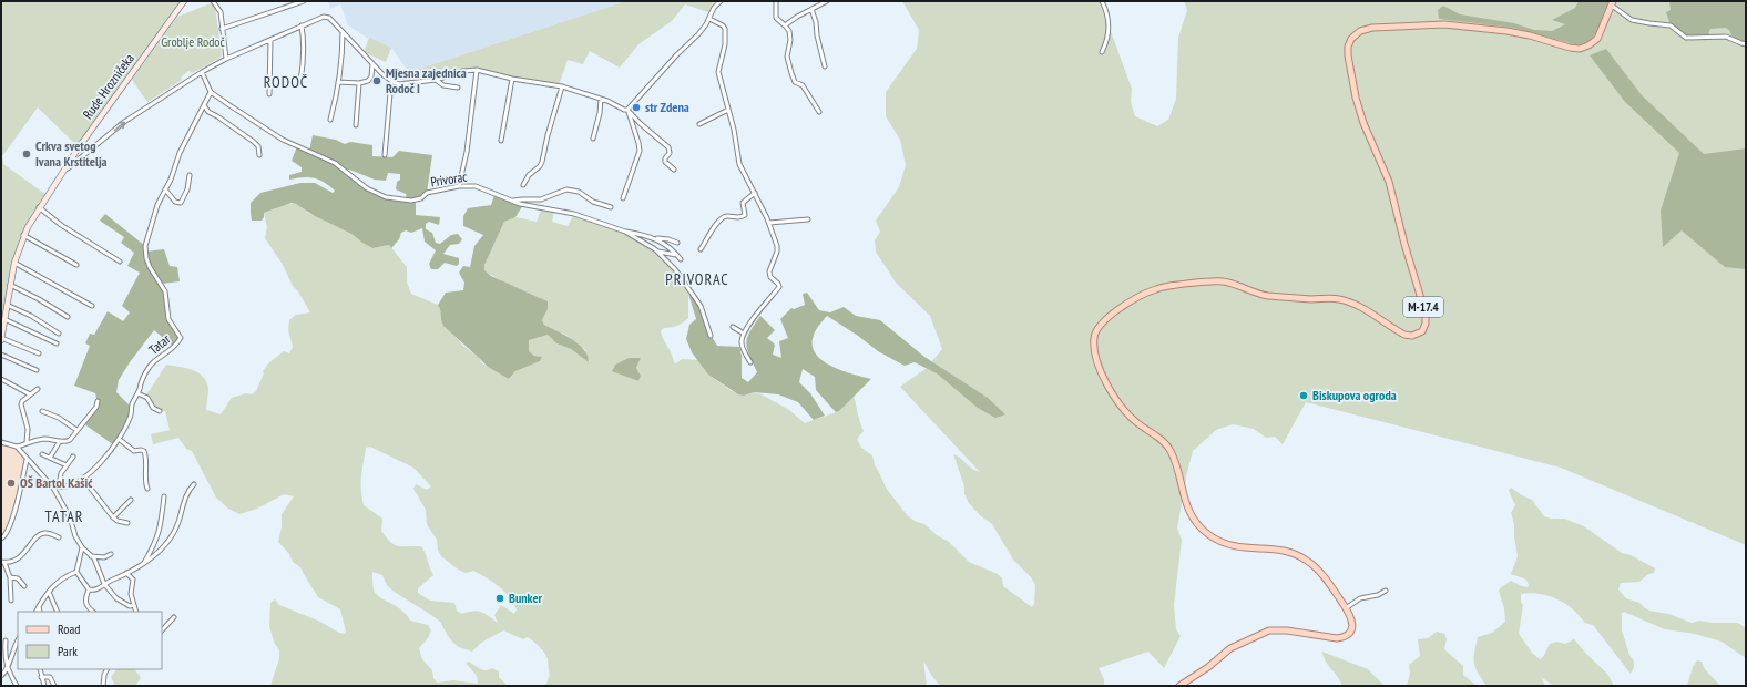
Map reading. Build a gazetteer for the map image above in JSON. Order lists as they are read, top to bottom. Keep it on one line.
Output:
{"streets":{"main road":["M-17.4"],"street":["Rude Hrozničeka","Privorac","Tatar"]},"crossings":[["Privorac","Tatar"]],"districts":["RODOČ","PRIVORAC","TATAR"],"parks":["Groblje Rodoč"],"places":["Mjesna zajednica Rodoč I","str Zdena","Crkva svetog Ivana Krstitelja","Biskupova ogroda","OŠ Bartol Kašić","Bunker"],"legend":["Road","Park"]}
